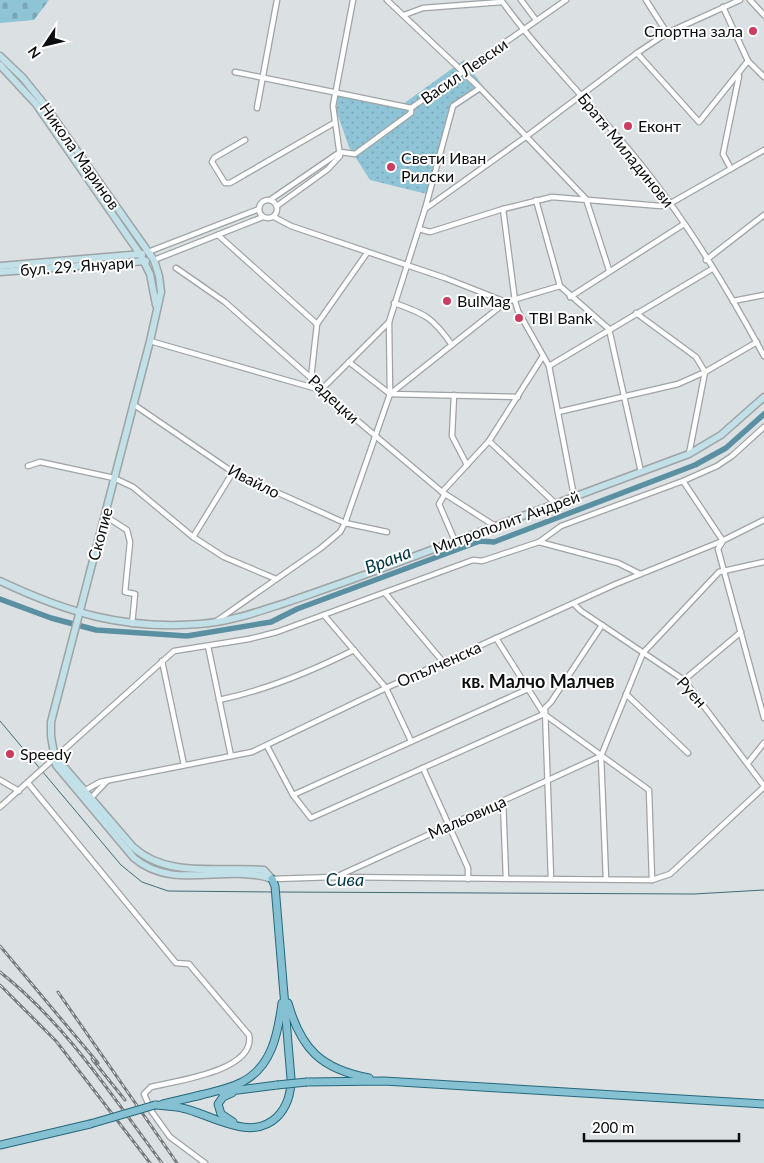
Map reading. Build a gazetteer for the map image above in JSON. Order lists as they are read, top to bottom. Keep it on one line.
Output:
{"streets":{"street":["Васил Левски","Братя Миладинови","Никола Маринов","бул. 29. Януари","Радецки","Ивайло","Митрополит Андрей","Скопие","Опълченска","Руен","Мальовица"]},"crossings":[["Васил Левски","Братя Миладинови"],["Никола Маринов","бул. 29. Януари"],["Никола Маринов","Скопие"],["бул. 29. Януари","Скопие"],["Радецки","Митрополит Андрей"],["Ивайло","Скопие"],["Митрополит Андрей","Скопие"],["Опълченска","Руен"]],"districts":["кв. Малчо Малчев"],"water":["Врана","Сива"],"places":["Спортна зала","Еконт","Свети Иван Рилски","BulMag","TBI Bank","Speedy"],"scale_bar":"200 m","north":"bottom left"}
